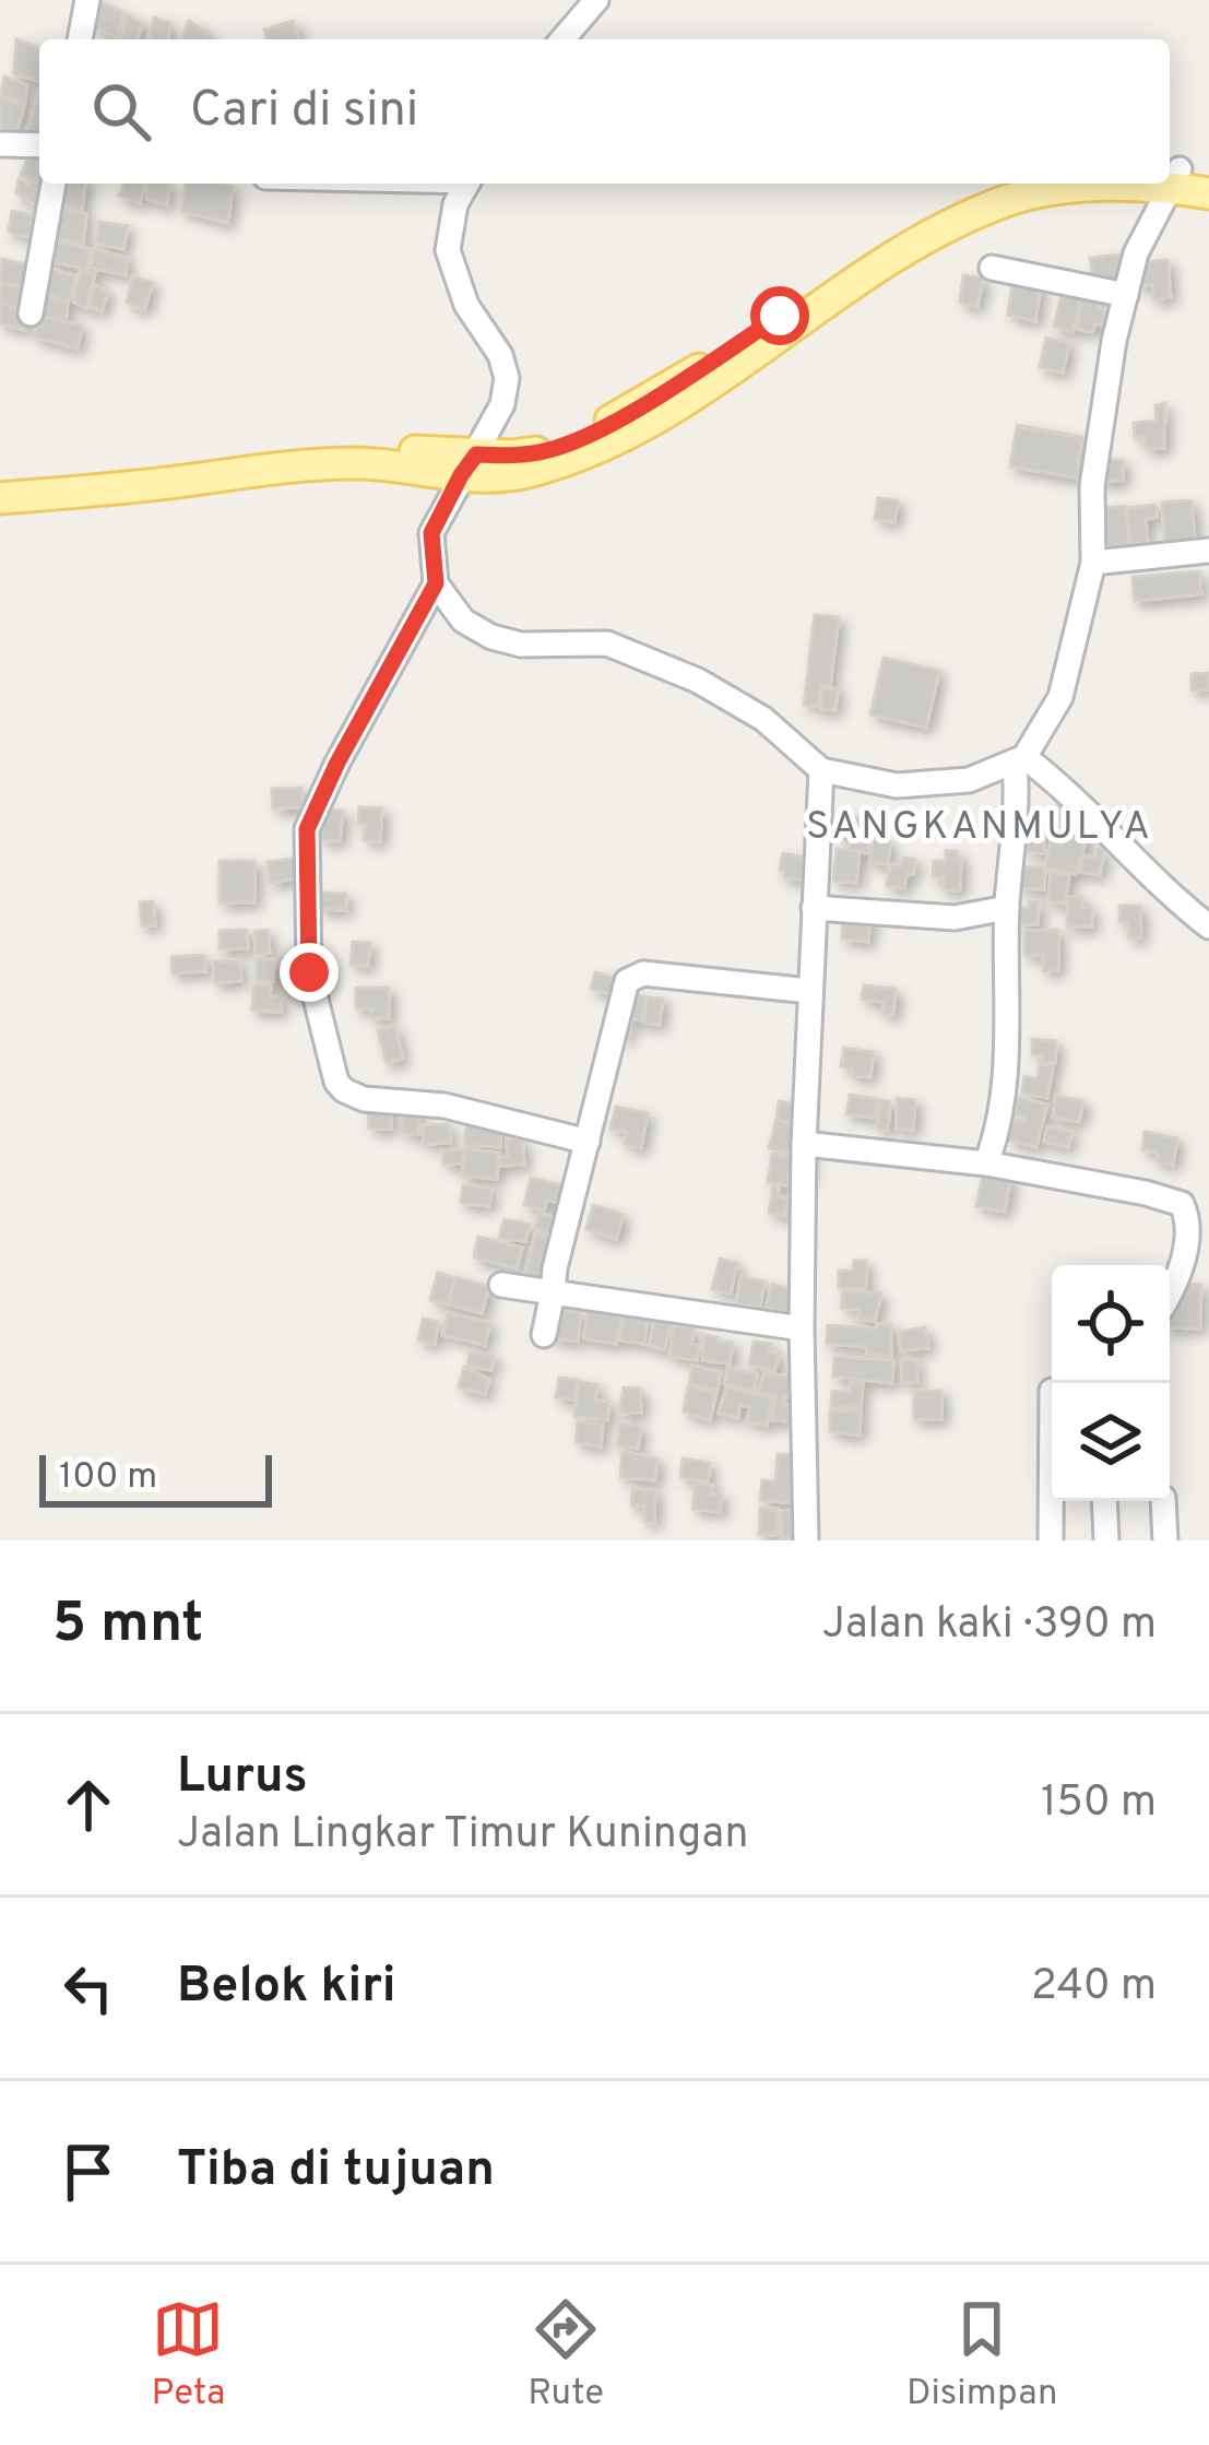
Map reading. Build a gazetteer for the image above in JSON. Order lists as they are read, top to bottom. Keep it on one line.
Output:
{"districts":["SANGKANMULYA"],"scale_bar":"100 m","page":{"search":"Cari di sini","scale":"100 m","heading":["5 mnt","Jalan kaki · 390 m"],"list":[["Lurus","Jalan Lingkar Timur Kuningan","150 m"],["Belok kiri","240 m"],"Tiba di tujuan"],"nav":["Peta","Rute","Disimpan"]}}
